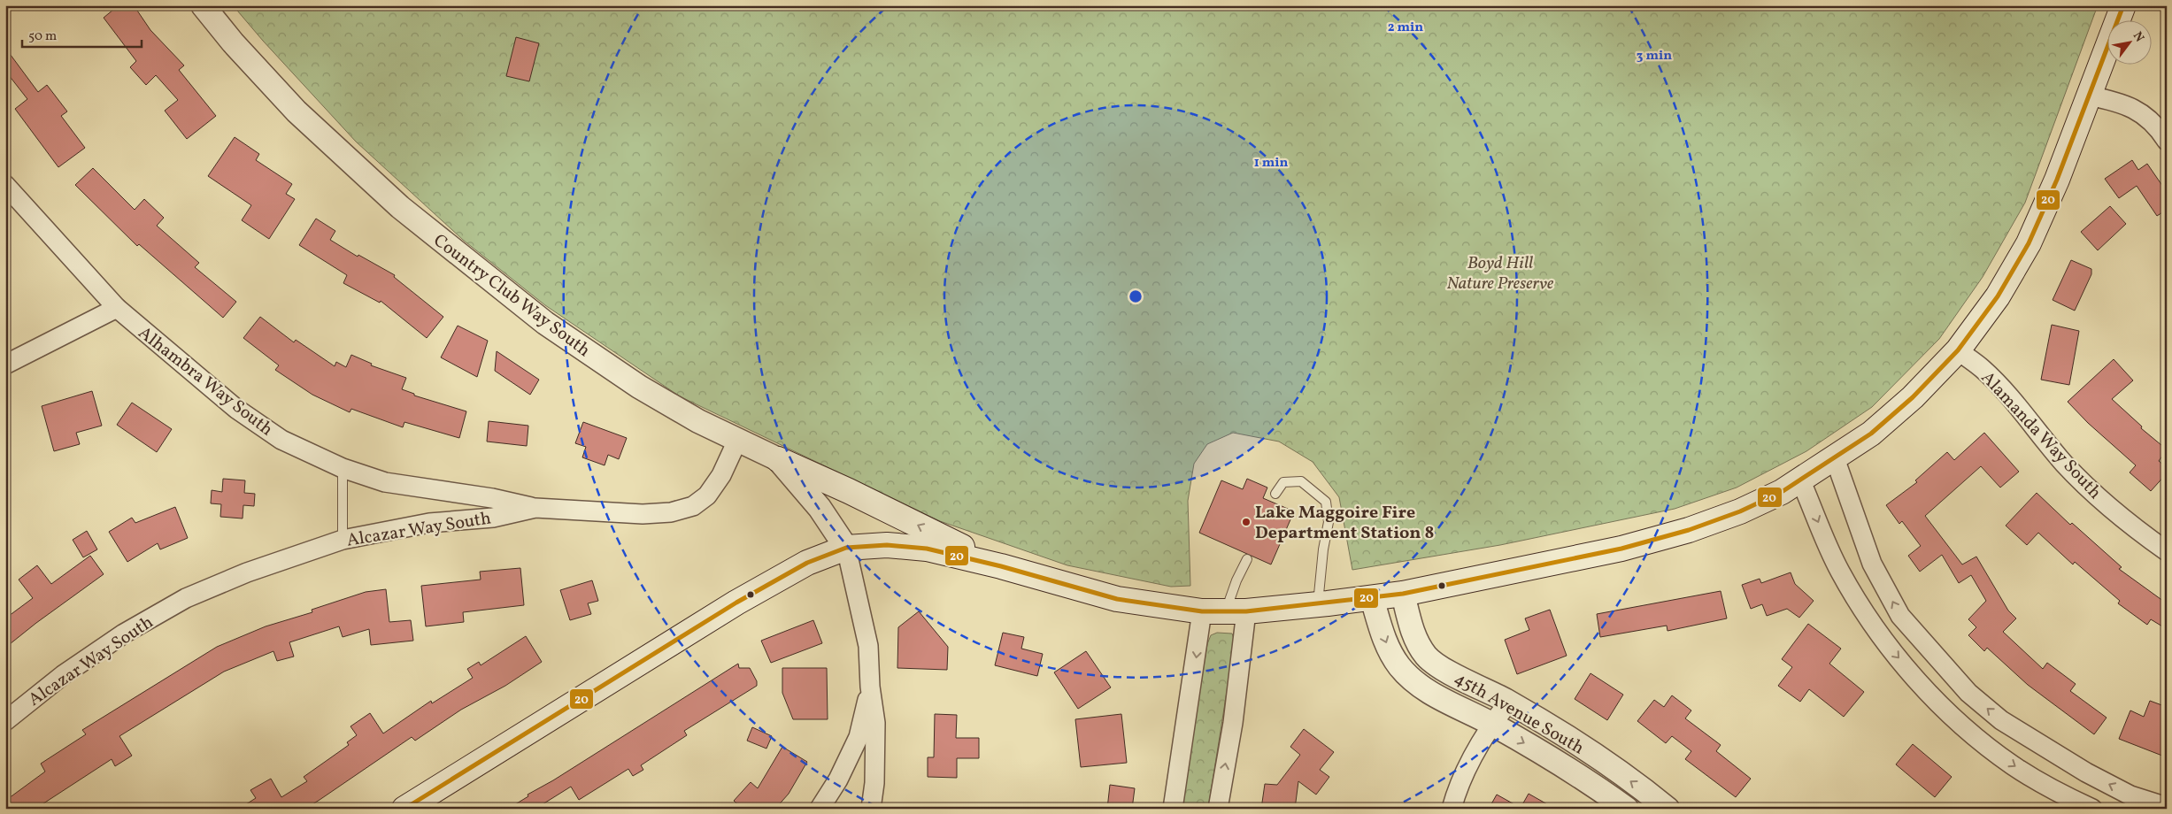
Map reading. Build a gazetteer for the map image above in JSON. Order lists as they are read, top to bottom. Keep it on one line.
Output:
{"streets":{"street":["Country Club Way South","Alhambra Way South","Alamanda Way South","Alcazar Way South","45th Avenue South"]},"crossings":[["Country Club Way South","Alcazar Way South"],["Alhambra Way South","Alcazar Way South"]],"parks":["Boyd Hill Nature Preserve"],"places":["Lake Maggoire Fire Department Station 8"],"lines":["transit line 20"],"scale_bar":"50 m","north":"top right","rings":["2 min","3 min","1 min"]}
